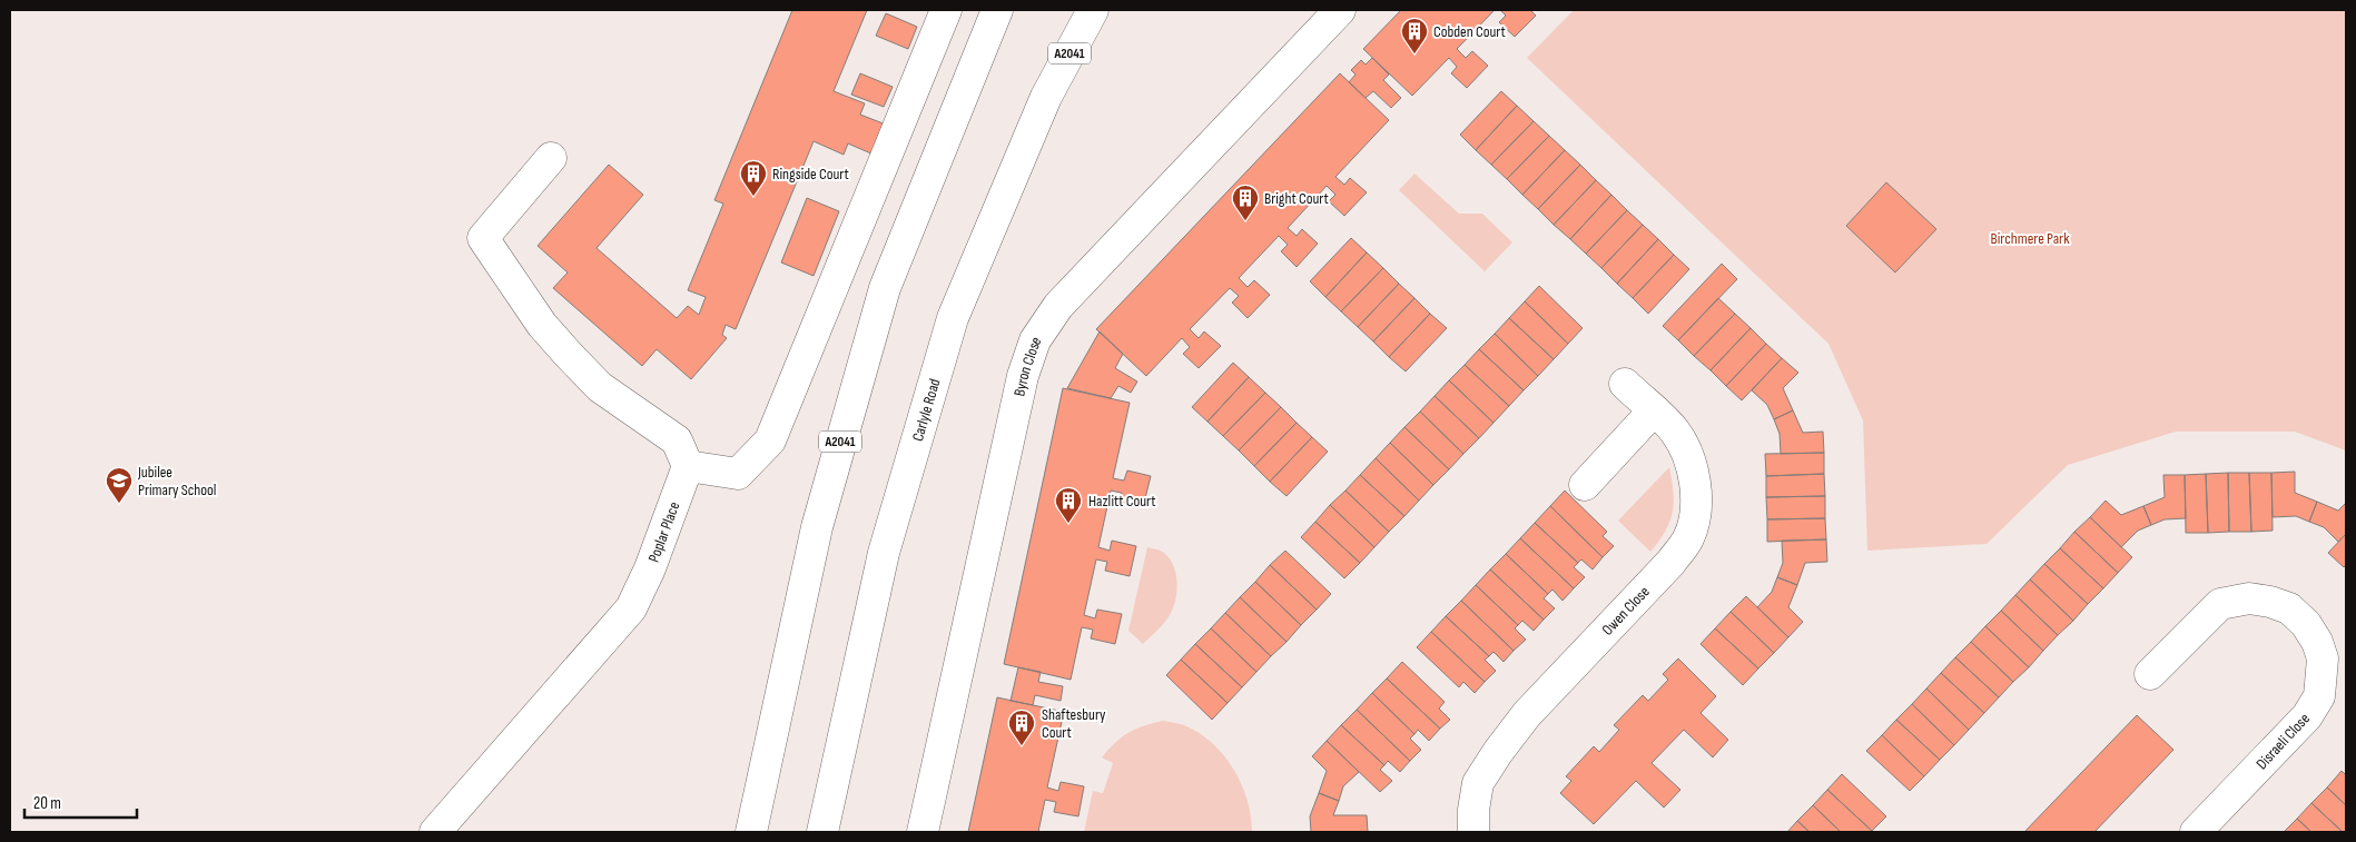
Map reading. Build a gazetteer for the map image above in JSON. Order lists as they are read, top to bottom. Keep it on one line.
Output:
{"streets":{"street":["A2041","Byron Close","Carlyle Road","Poplar Place","Owen Close","Disraeli Close"]},"parks":["Birchmere Park"],"places":{"building":["Cobden Court","Ringside Court","Bright Court","Hazlitt Court","Shaftesbury Court"],"school or university":["Jubilee Primary School"]},"scale_bar":"20 m"}
